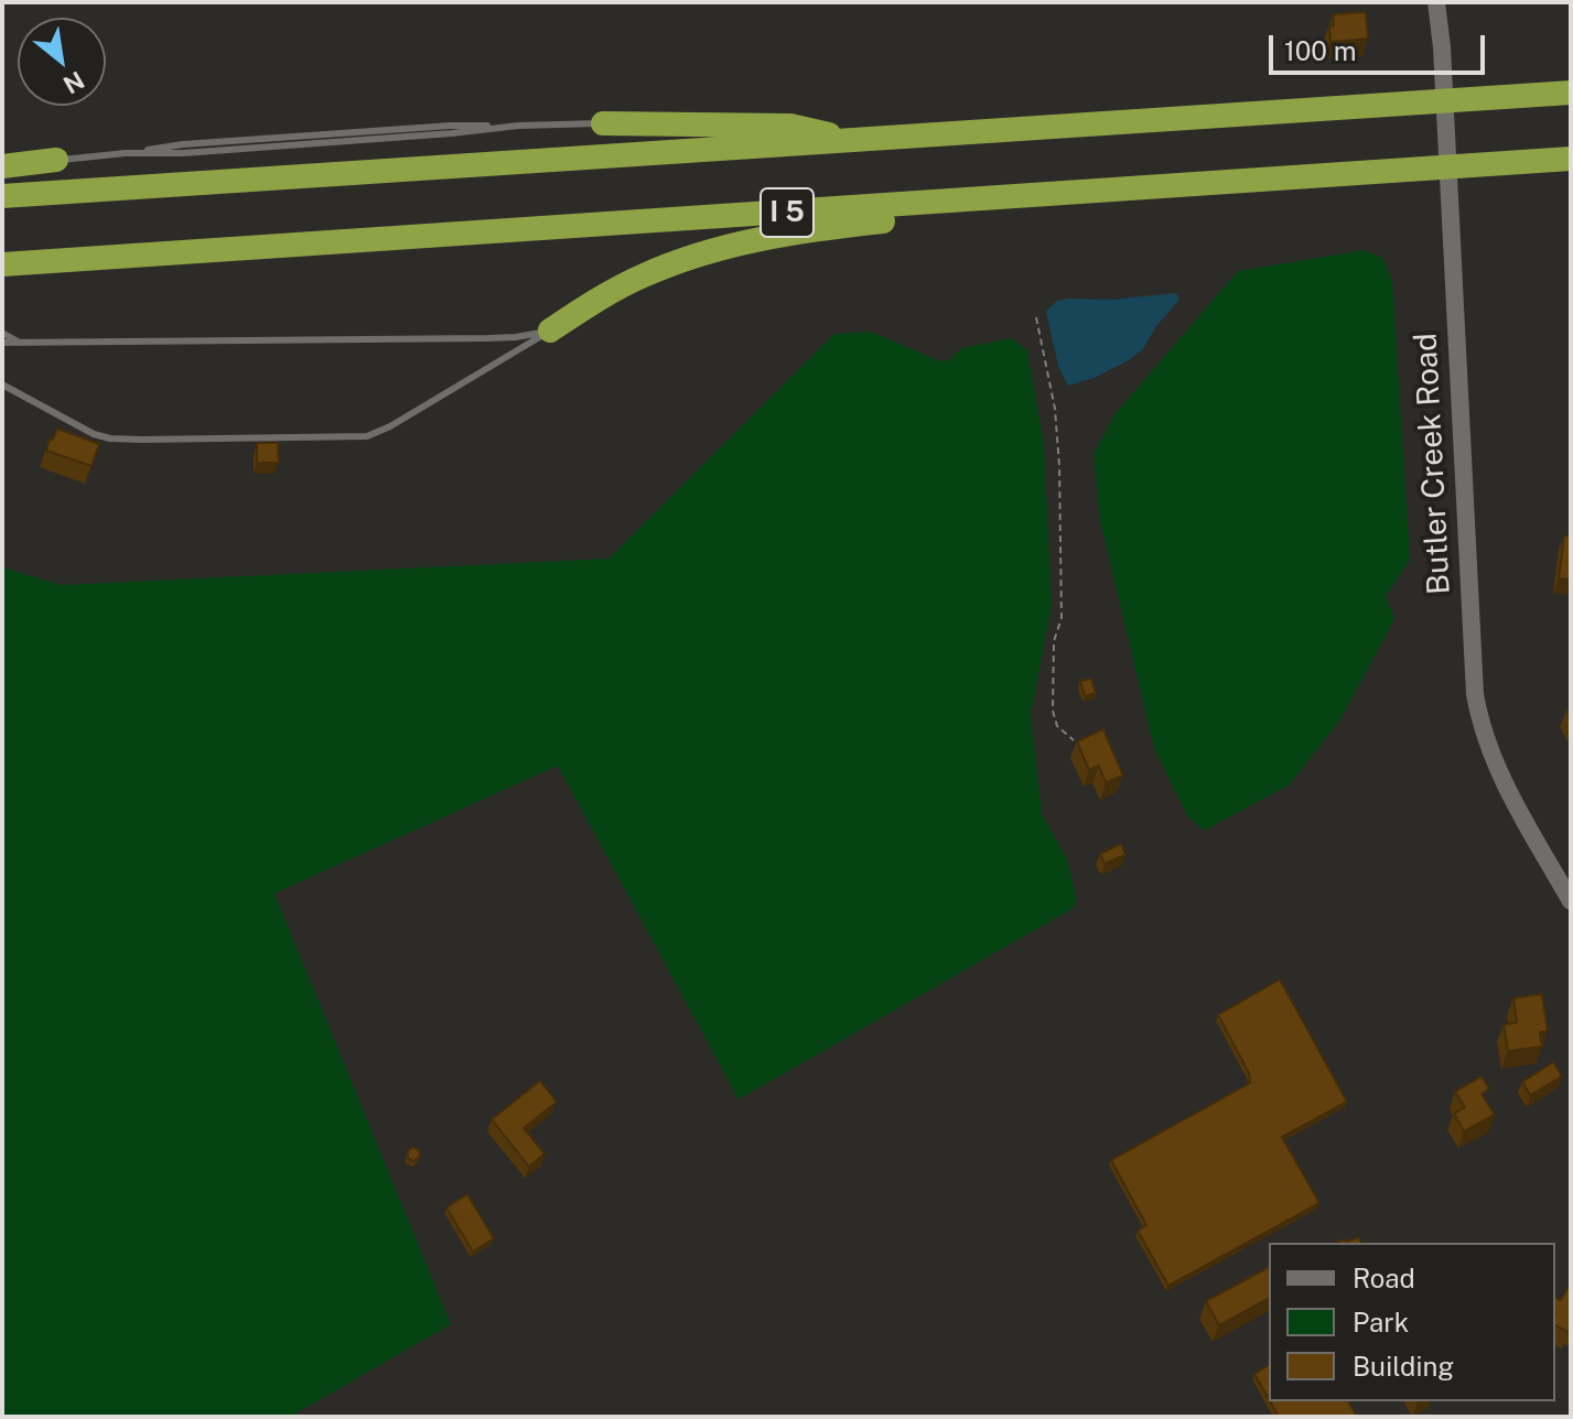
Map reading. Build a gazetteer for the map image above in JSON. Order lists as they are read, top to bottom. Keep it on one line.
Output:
{"streets":{"highway":["I 5"],"street":["Butler Creek Road"]},"legend":["Road","Park","Building"],"scale_bar":"100 m","north":"bottom right"}
